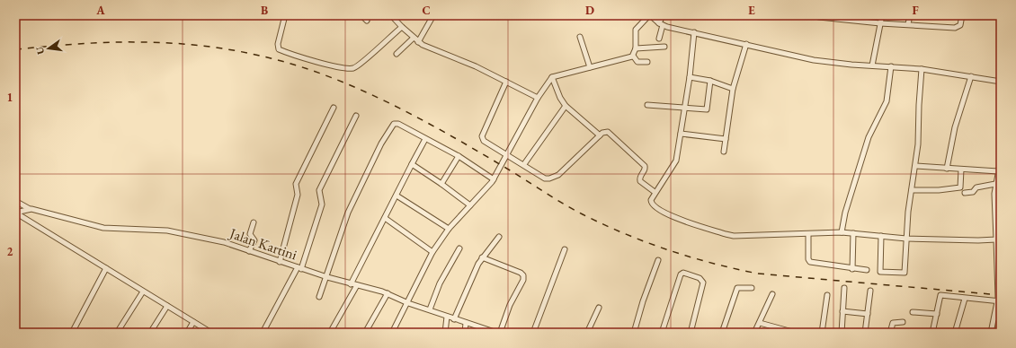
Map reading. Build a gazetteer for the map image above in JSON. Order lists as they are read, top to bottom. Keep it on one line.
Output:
{"streets":{"street":["Jalan Kartini"]},"north":"left","grid":{"columns":["A","B","C","D","E","F"],"rows":["1","2"]}}
